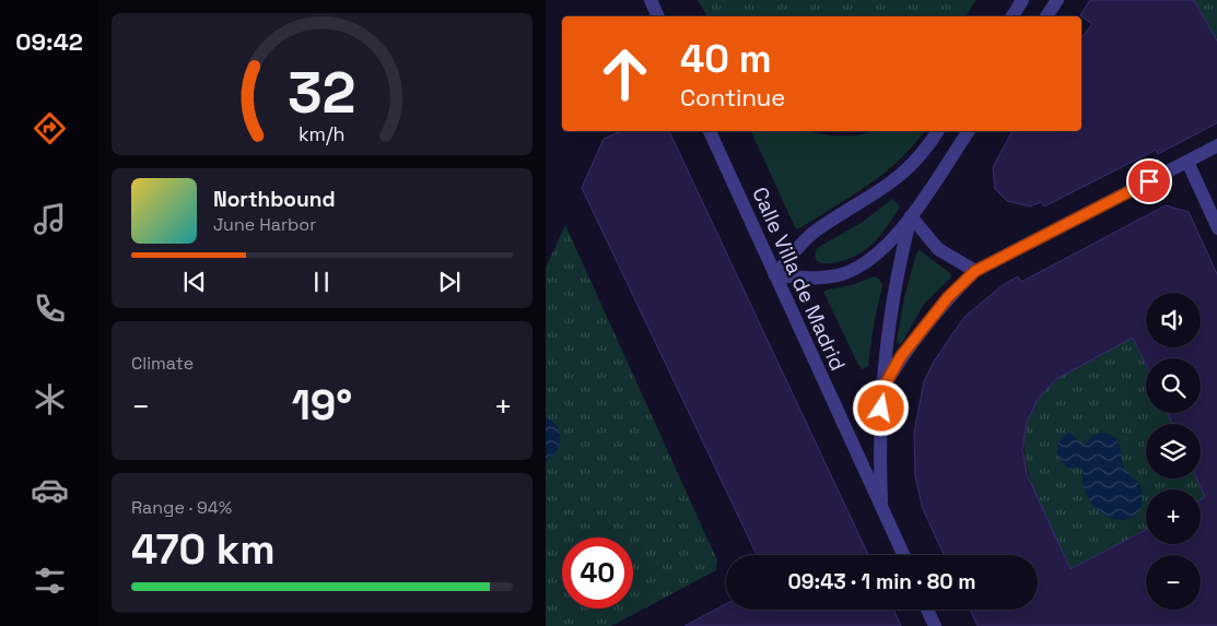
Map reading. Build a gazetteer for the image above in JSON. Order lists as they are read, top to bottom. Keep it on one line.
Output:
{"streets":{"street":["Calle Villa de Madrid"]},"page":{"tabs":"09:42","turn":["40 m","Continue"],"song":["Northbound","June Harbor"],"map_buttons":["+","−"],"tile":["Climate",["Range · 94%","470 km"]],"heat":["−","19°","+"],"limit":"40","trip":"09:43 · 1 min · 80 m","gauge":["32","km/h"]}}
